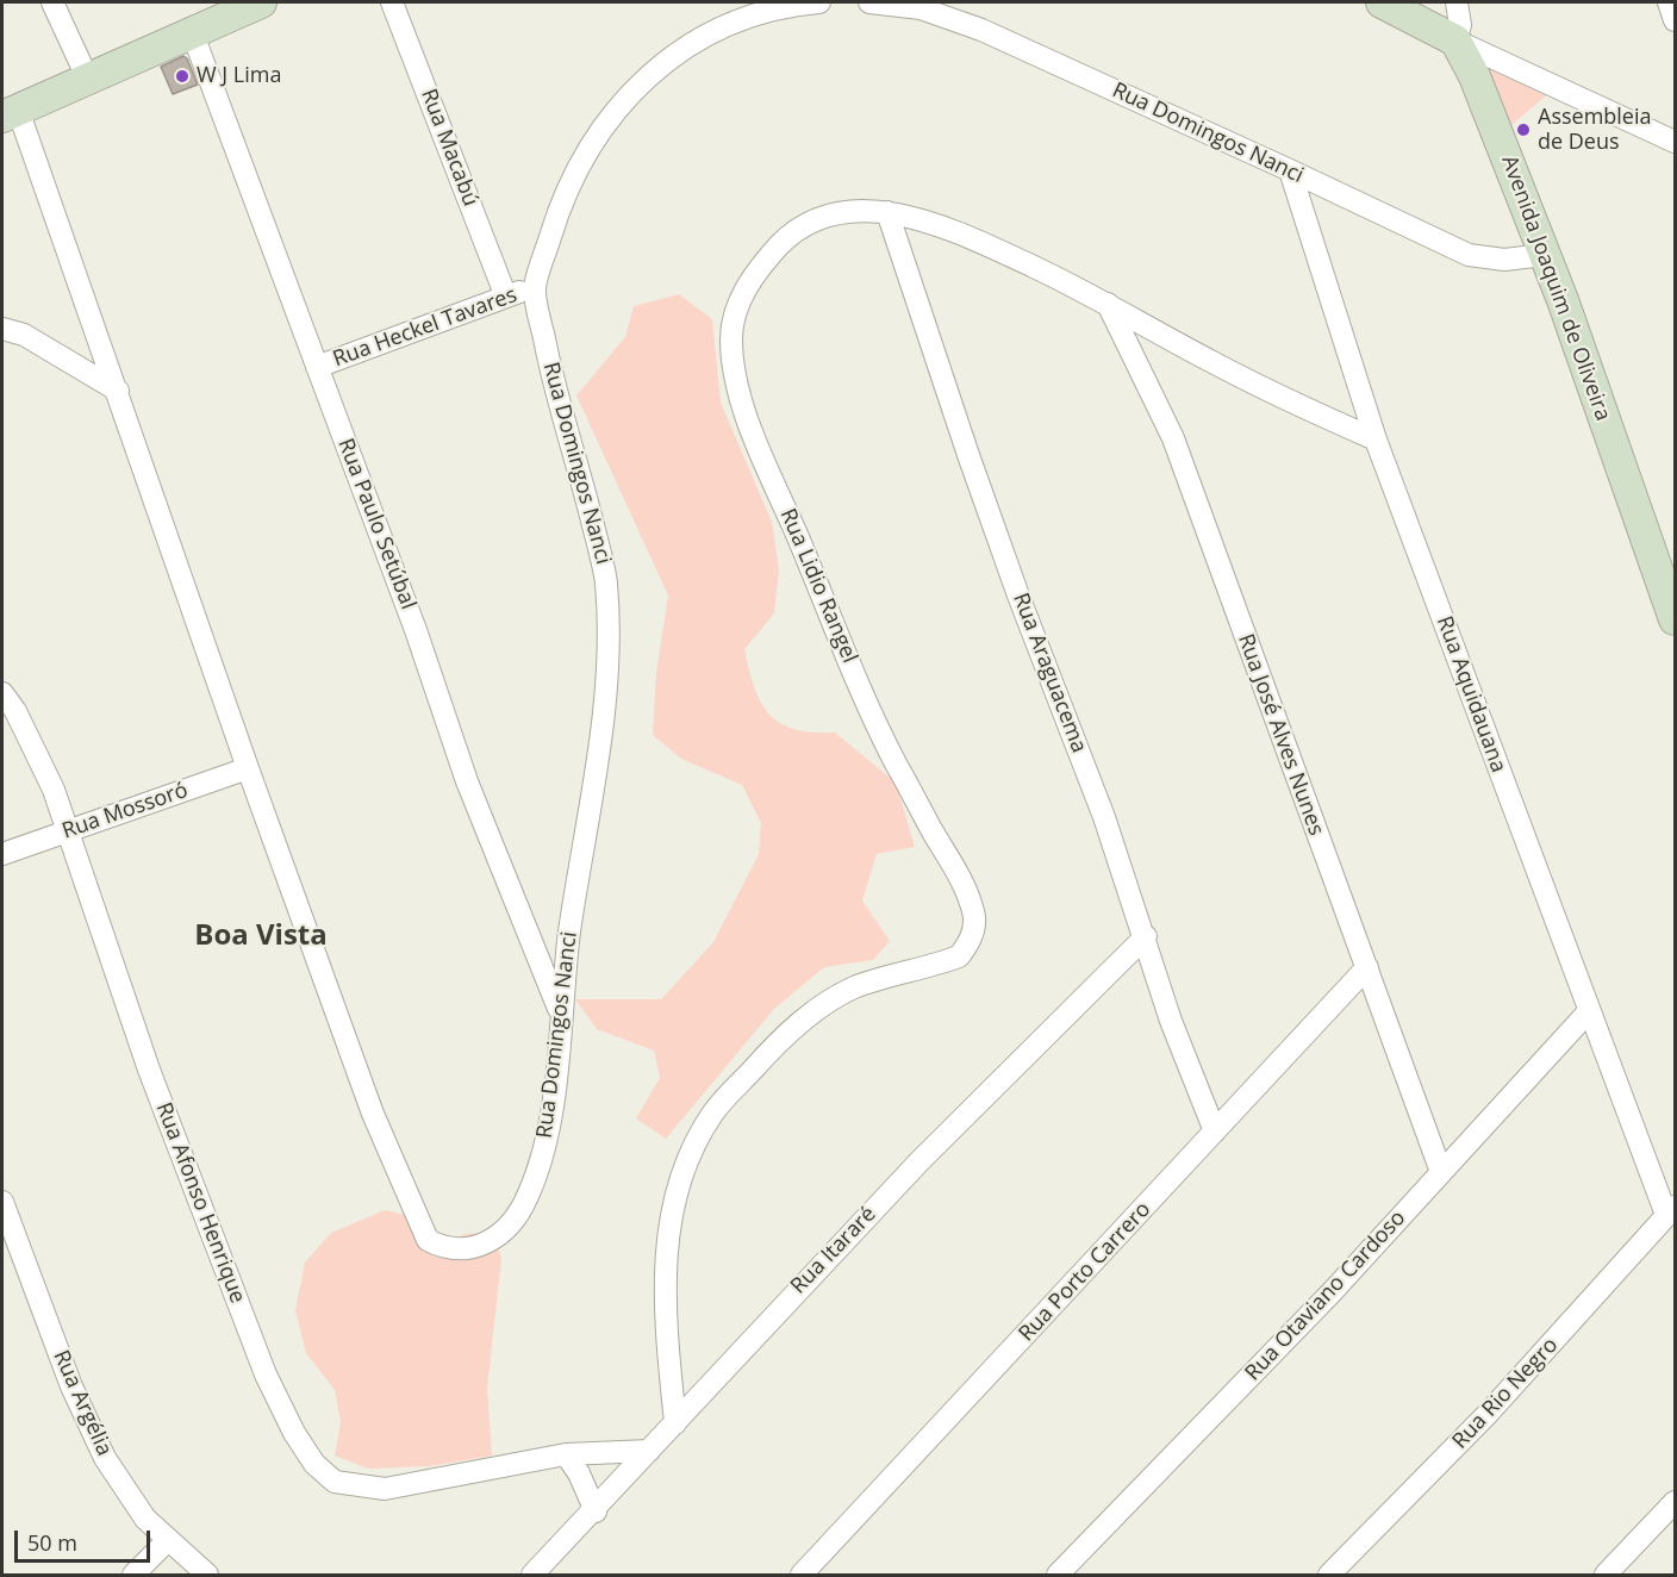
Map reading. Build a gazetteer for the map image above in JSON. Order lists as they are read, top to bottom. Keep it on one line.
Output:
{"streets":{"main road":["Avenida Joaquim de Oliveira"],"street":["Rua Domingos Nanci","Rua Macabú","Rua Heckel Tavares","Rua Paulo Setúbal","Rua Lidio Rangel","Rua Araguacema","Rua Aquidauana","Rua José Alves Nunes","Rua Mossoró","Rua Afonso Henrique","Rua Itararé","Rua Porto Carrero","Rua Otaviano Cardoso","Rua Rio Negro","Rua Argélia"]},"crossings":[["Rua Domingos Nanci","Avenida Joaquim de Oliveira"],["Rua Domingos Nanci","Rua Heckel Tavares"],["Rua Domingos Nanci","Rua Paulo Setúbal"],["Rua Domingos Nanci","Rua Aquidauana"],["Rua Domingos Nanci","Rua Mossoró"],["Rua Macabú","Rua Heckel Tavares"],["Rua Heckel Tavares","Rua Paulo Setúbal"],["Rua Lidio Rangel","Rua Araguacema"],["Rua Lidio Rangel","Rua Aquidauana"],["Rua Lidio Rangel","Rua José Alves Nunes"],["Rua Lidio Rangel","Rua Itararé"],["Rua Araguacema","Rua Itararé"],["Rua Araguacema","Rua Porto Carrero"],["Rua Aquidauana","Rua Otaviano Cardoso"],["Rua Aquidauana","Rua Rio Negro"],["Rua José Alves Nunes","Rua Porto Carrero"],["Rua José Alves Nunes","Rua Otaviano Cardoso"],["Rua Mossoró","Rua Afonso Henrique"],["Rua Afonso Henrique","Rua Itararé"]],"districts":["Boa Vista"],"places":["W J Lima","Assembleia de Deus"],"scale_bar":"50 m"}
